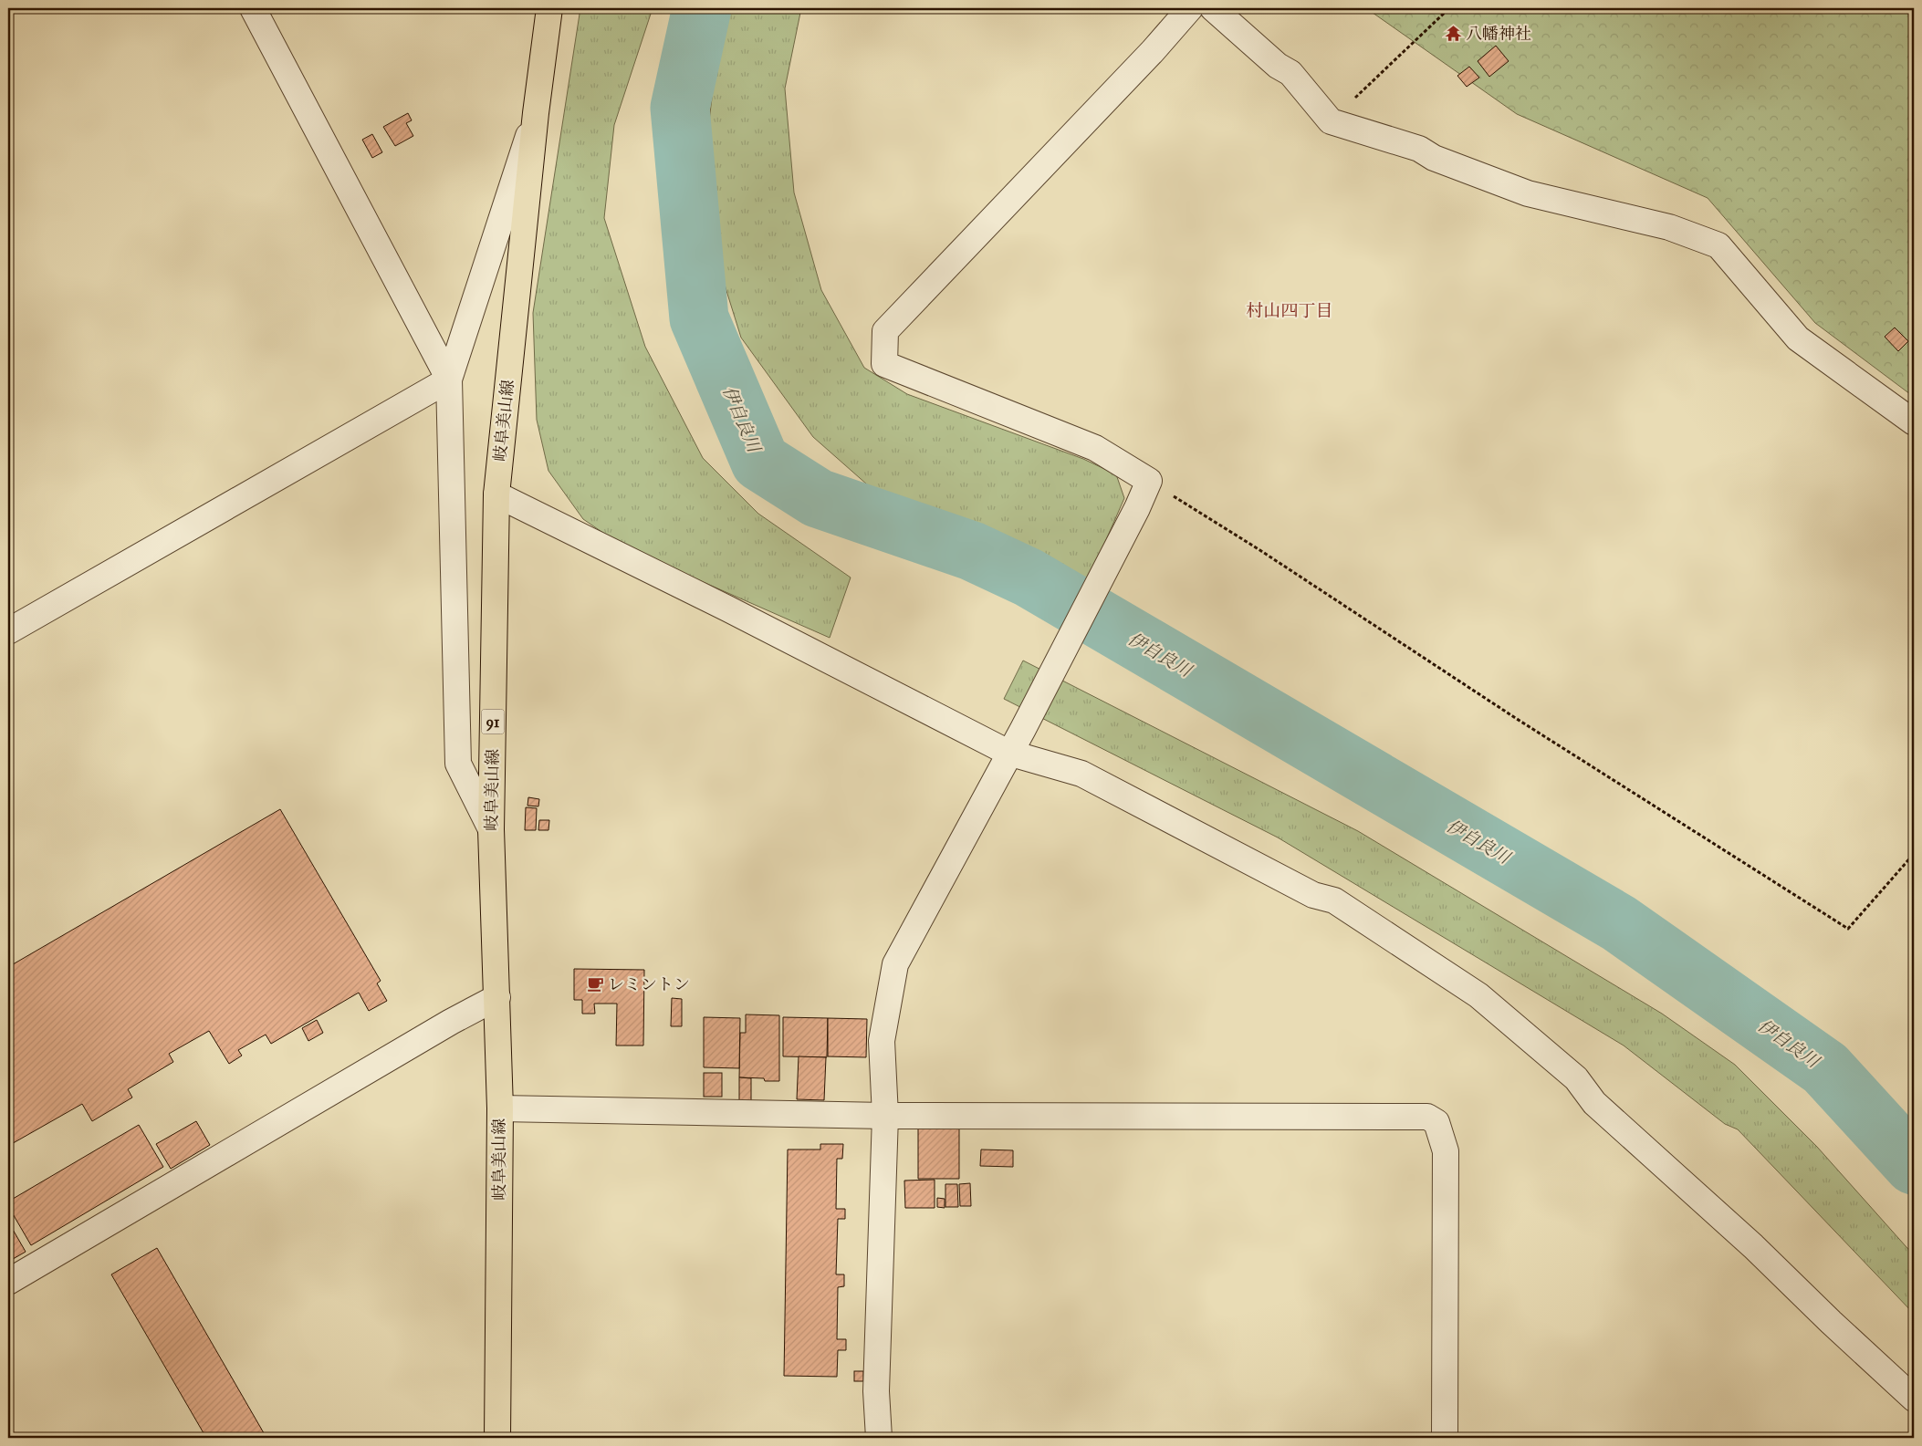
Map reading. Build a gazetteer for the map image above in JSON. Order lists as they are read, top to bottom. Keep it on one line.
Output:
{"streets":{"main road":["岐阜美山線","91"]},"districts":["村山四丁目"],"water":["伊自良川"],"places":{"temple":["八幡神社"],"cafe":["レミントン"]}}
